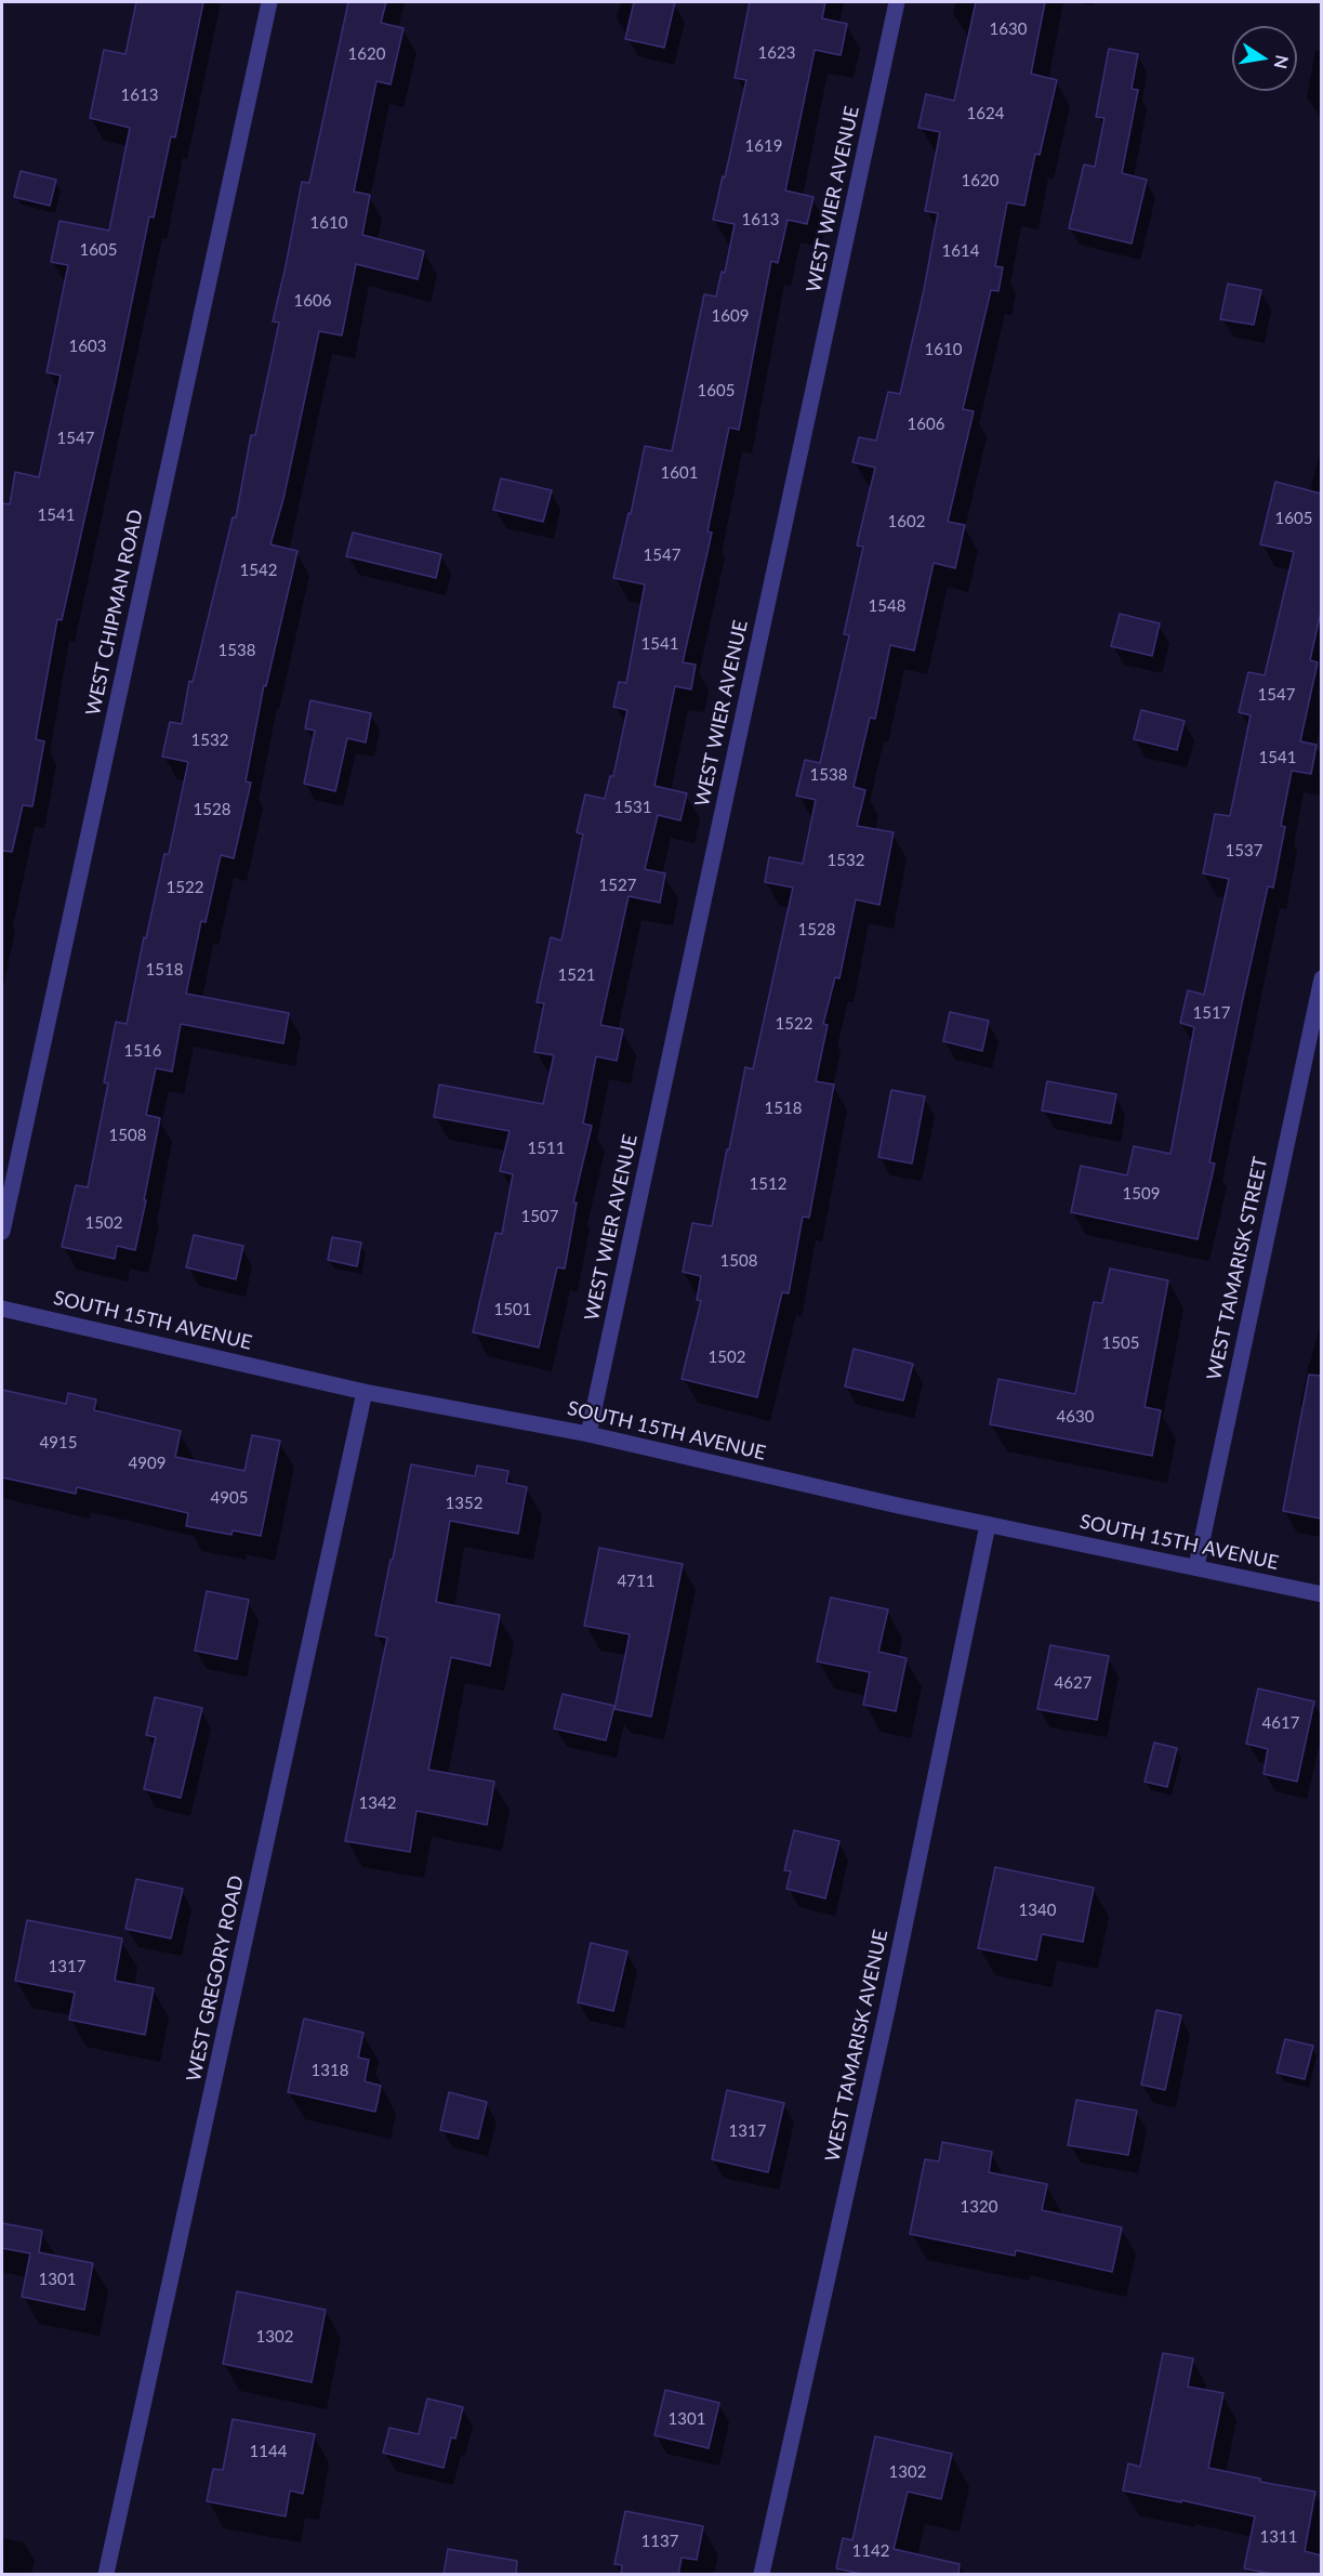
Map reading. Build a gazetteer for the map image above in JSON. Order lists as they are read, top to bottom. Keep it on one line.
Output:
{"streets":{"street":["WEST WIER AVENUE","WEST CHIPMAN ROAD","WEST TAMARISK STREET","SOUTH 15TH AVENUE","WEST GREGORY ROAD","WEST TAMARISK AVENUE"]},"crossings":[["WEST WIER AVENUE","SOUTH 15TH AVENUE"],["WEST TAMARISK STREET","SOUTH 15TH AVENUE"],["SOUTH 15TH AVENUE","WEST GREGORY ROAD"],["SOUTH 15TH AVENUE","WEST TAMARISK AVENUE"]],"house_numbers":["1630","1623","1620","1613","1624","1619","1620","1613","1610","1605","1614","1606","1609","1603","1610","1605","1606","1547","1601","1541","1605","1602","1547","1542","1548","1541","1538","1547","1532","1541","1538","1531","1528","1537","1532","1527","1522","1528","1518","1521","1517","1522","1516","1518","1508","1511","1512","1509","1507","1502","1508","1501","1505","1502","4630","4915","4909","4905","1352","4711","4627","4617","1342","1340","1317","1318","1317","1320","1301","1302","1301","1144","1302","1311","1137","1142"],"north":"right"}
